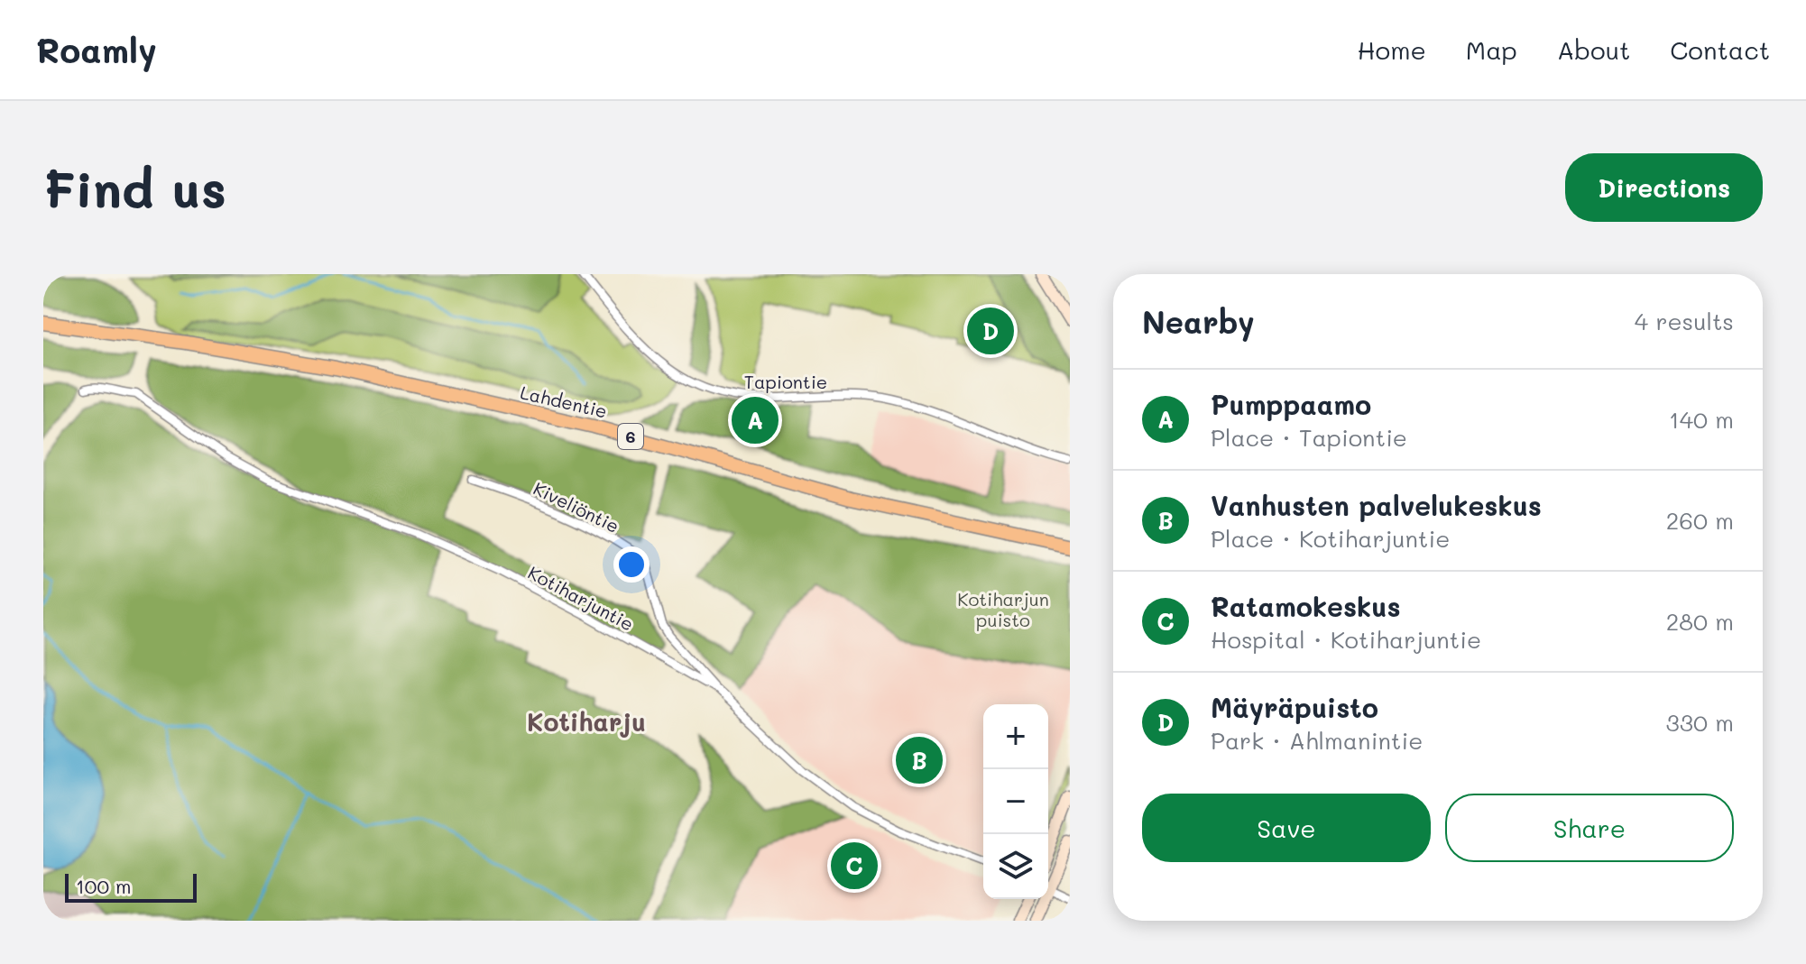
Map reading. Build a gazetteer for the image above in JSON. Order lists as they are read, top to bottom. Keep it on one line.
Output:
{"streets":{"highway":["Lahdentie","6"],"street":["Tapiontie","Kiveliöntie","Kotiharjuntie"]},"crossings":[["Kiveliöntie","Kotiharjuntie"]],"districts":["Kotiharju"],"parks":["Kotiharjun puisto"],"scale_bar":"100 m","page":{"header":"Roamly","nav":["Home","Map","About","Contact"],"buttons":["Directions",["Save","Share"]],"title":"Find us","heading":["Nearby","4 results"],"pins":["D","A","B","C"],"list":[{"mark":"A","name":"Pumppaamo","note":"Place · Tapiontie","value":"140 m"},{"mark":"B","name":"Vanhusten palvelukeskus","note":"Place · Kotiharjuntie","value":"260 m"},{"mark":"C","name":"Ratamokeskus","note":"Hospital · Kotiharjuntie","value":"280 m"},{"mark":"D","name":"Mäyräpuisto","note":"Park · Ahlmanintie","value":"330 m"}],"map_buttons":["+","−"],"scale":"100 m"}}
